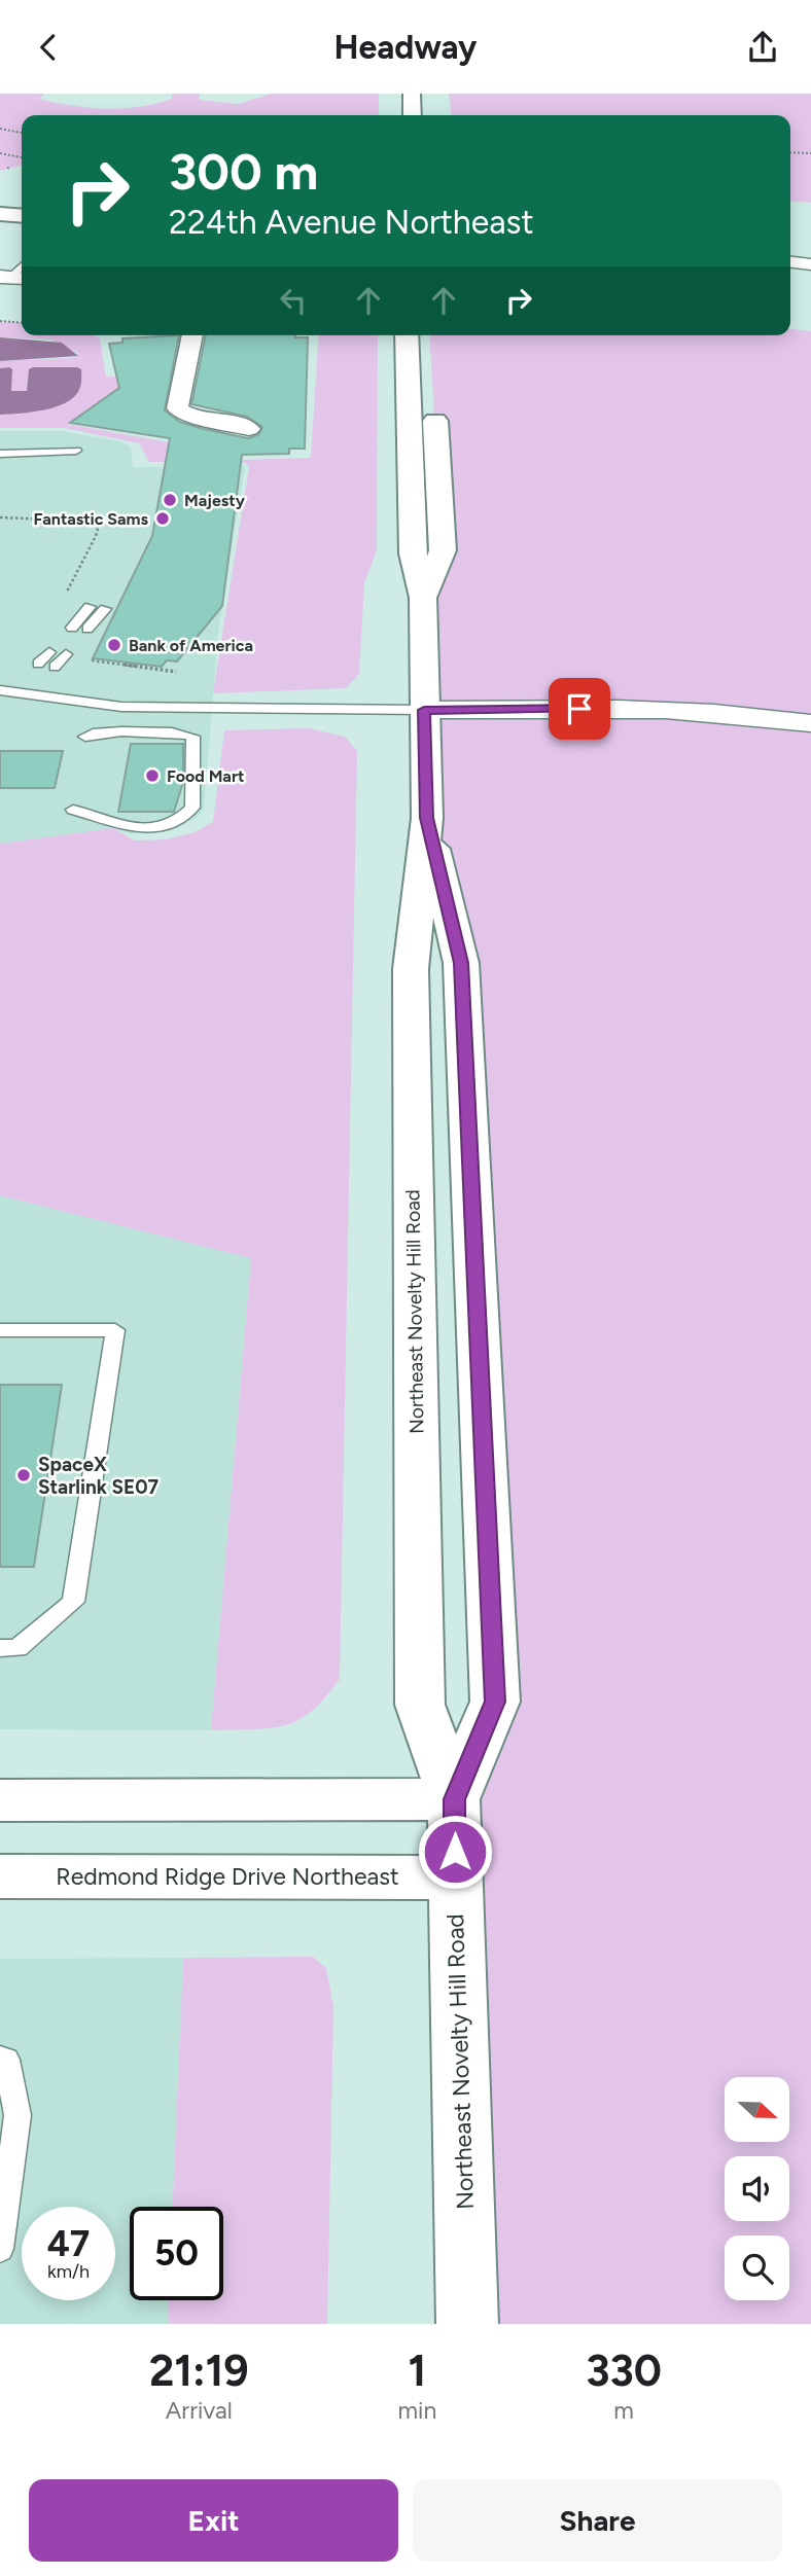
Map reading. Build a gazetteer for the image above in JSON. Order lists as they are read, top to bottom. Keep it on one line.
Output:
{"streets":{"main road":["Northeast Novelty Hill Road","Redmond Ridge Drive Northeast"]},"crossings":[["Northeast Novelty Hill Road","Redmond Ridge Drive Northeast"]],"places":["Majesty","Fantastic Sams","Bank of America","Food Mart","SpaceX Starlink SE07"],"north":"right","page":{"header":"Headway","turn":["300 m","224th Avenue Northeast"],"speed":"47 km/h","limit":"50","eta":["21:19","Arrival","1","min","330","m"],"buttons":["Exit","Share"]}}
